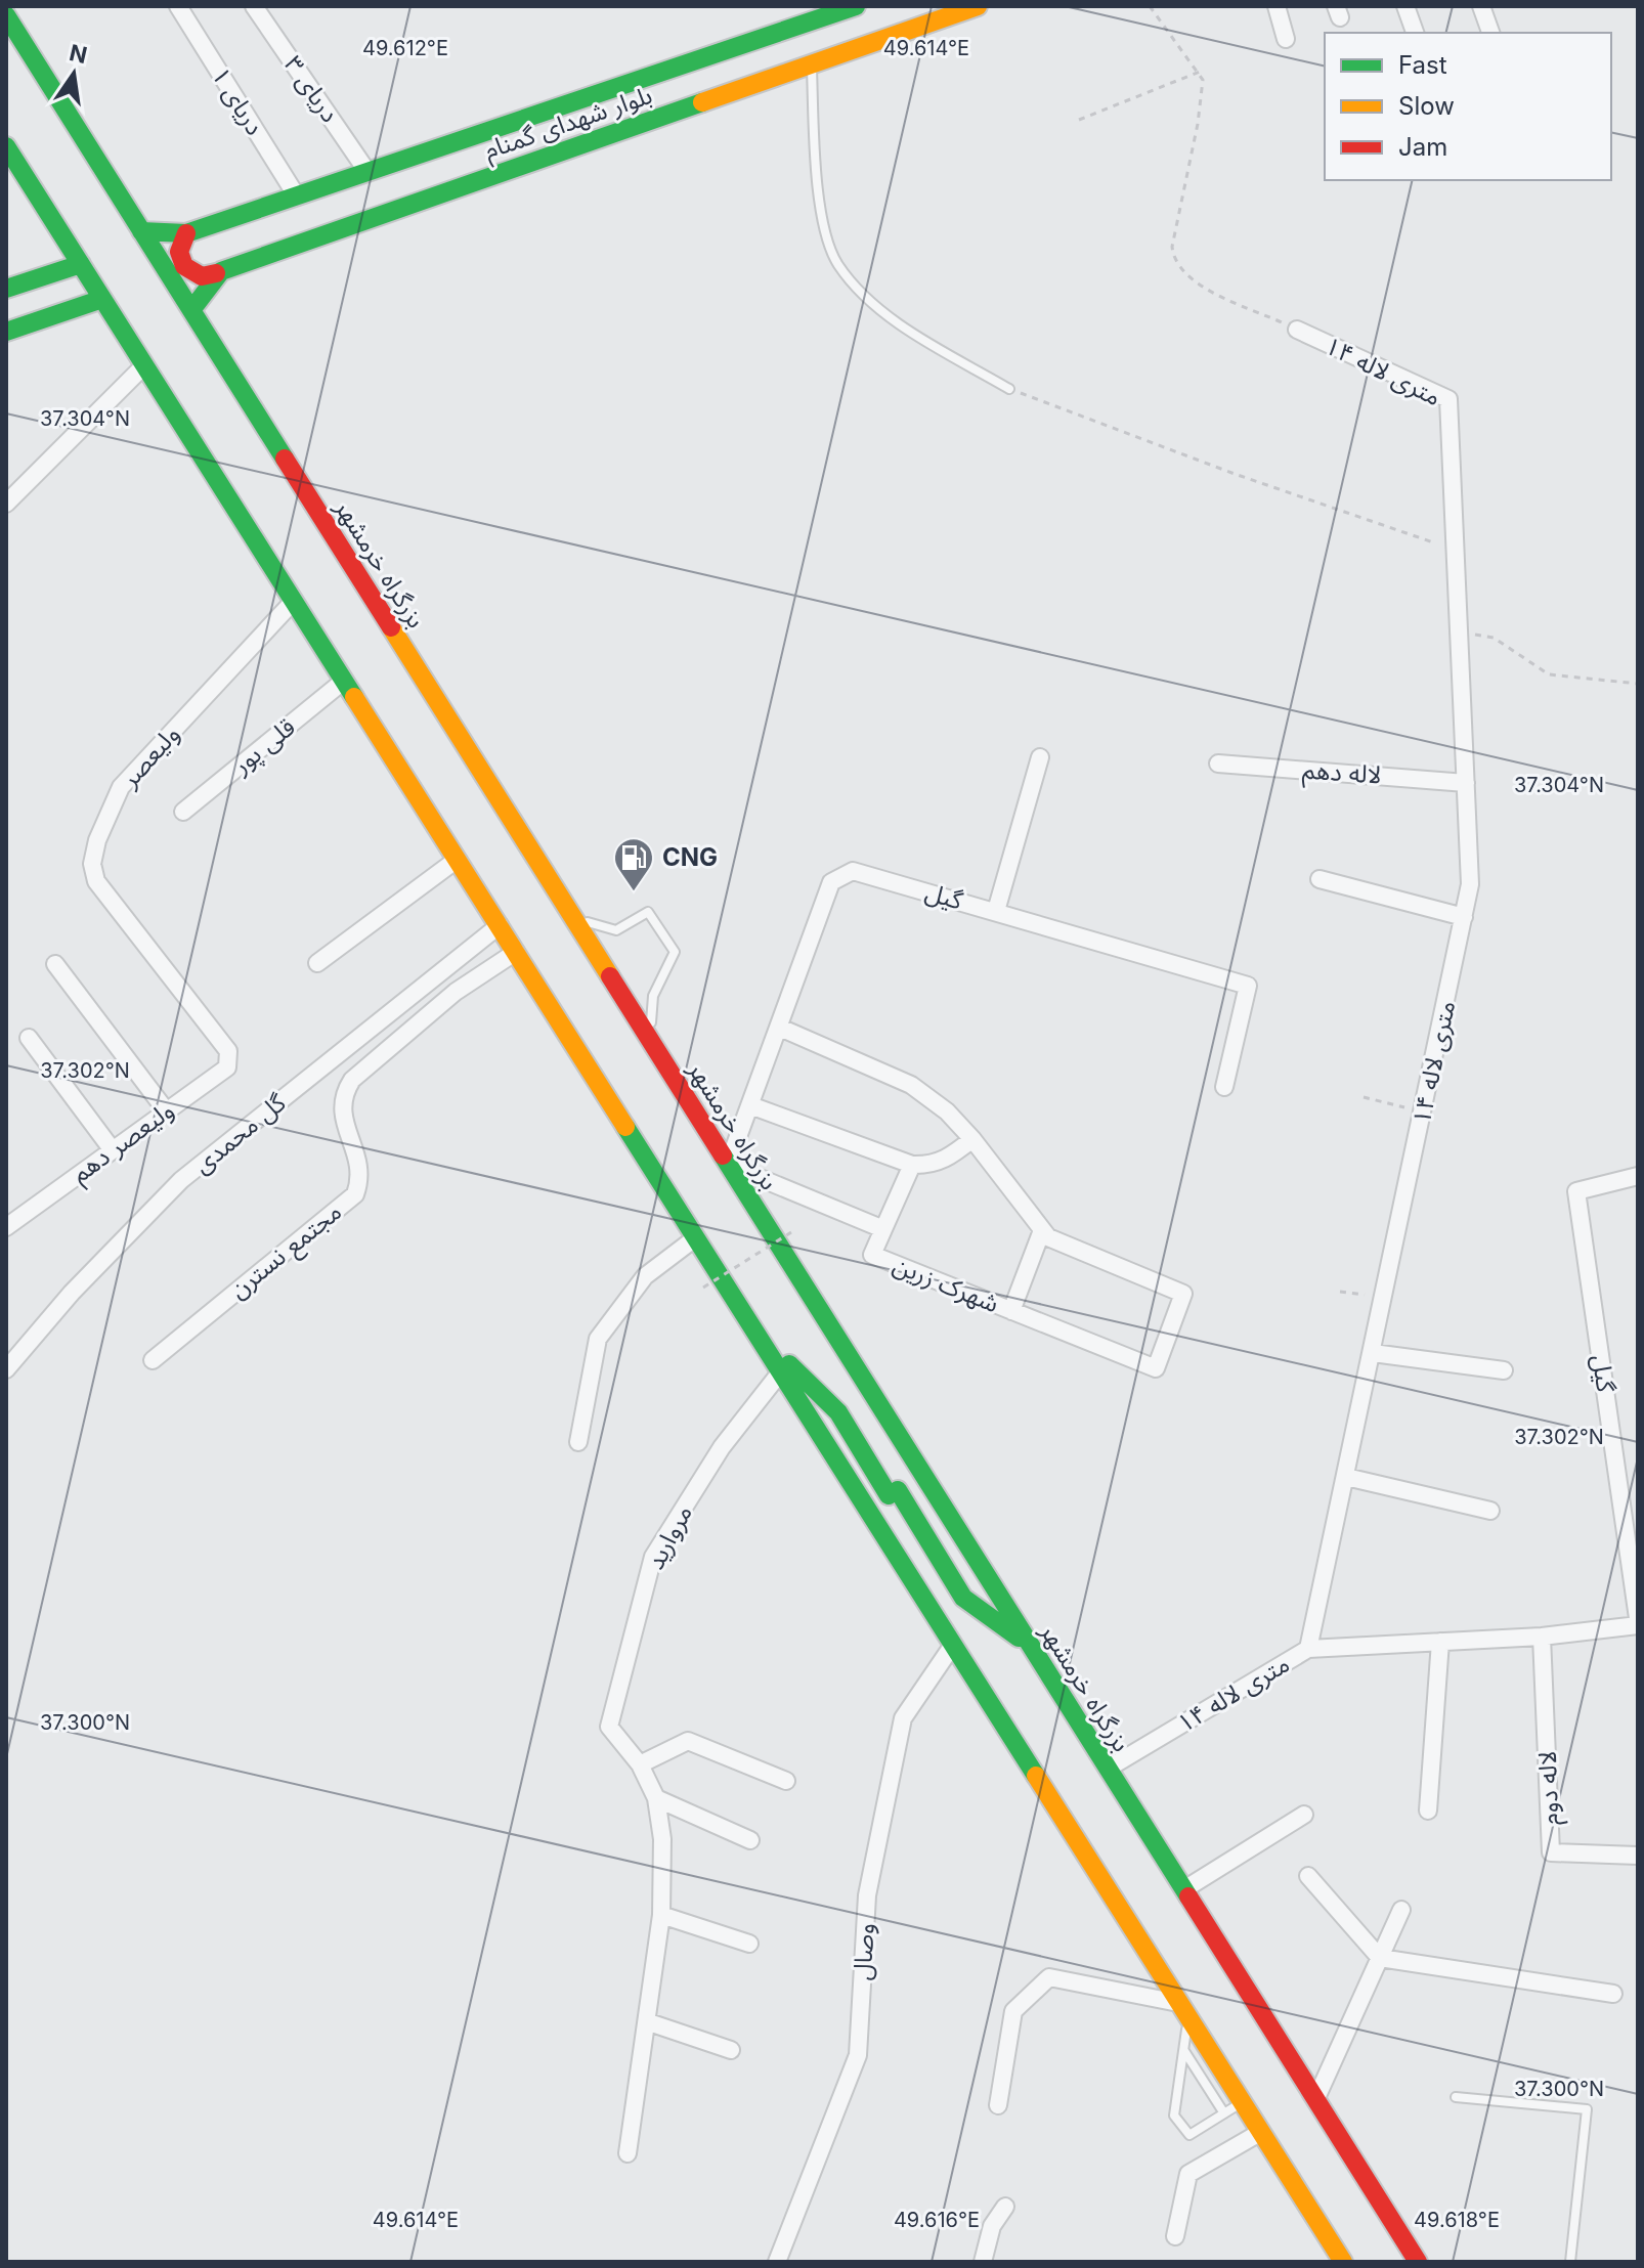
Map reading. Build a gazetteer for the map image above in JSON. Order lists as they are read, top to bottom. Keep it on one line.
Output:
{"streets":{"main road":["بلوار شهدای گمنام","بزرگراه خرمشهر"],"street":["دریای ۳","دریای ۱","۱۴ متری لاله","قلی پور","ولیعصر","لاله دهم","گیل","گل محمدی","ولیعصر دهم","مجتمع نسترن","شهرک زرین","مروارید","لاله دوم","وصال"]},"crossings":[["دریای ۳","بلوار شهدای گمنام"],["دریای ۱","بلوار شهدای گمنام"],["بلوار شهدای گمنام","بزرگراه خرمشهر"],["۱۴ متری لاله","بزرگراه خرمشهر"],["۱۴ متری لاله","لاله دهم"],["بزرگراه خرمشهر","گیل"],["بزرگراه خرمشهر","شهرک زرین"],["ولیعصر","ولیعصر دهم"],["گیل","شهرک زرین"]],"places":{"fuel station":["CNG"]},"legend":["Fast","Slow","Jam"],"north":"top","coordinates":["49.612°E","49.614°E","37.304°N","37.302°N","37.300°N","49.616°E","49.618°E"]}
